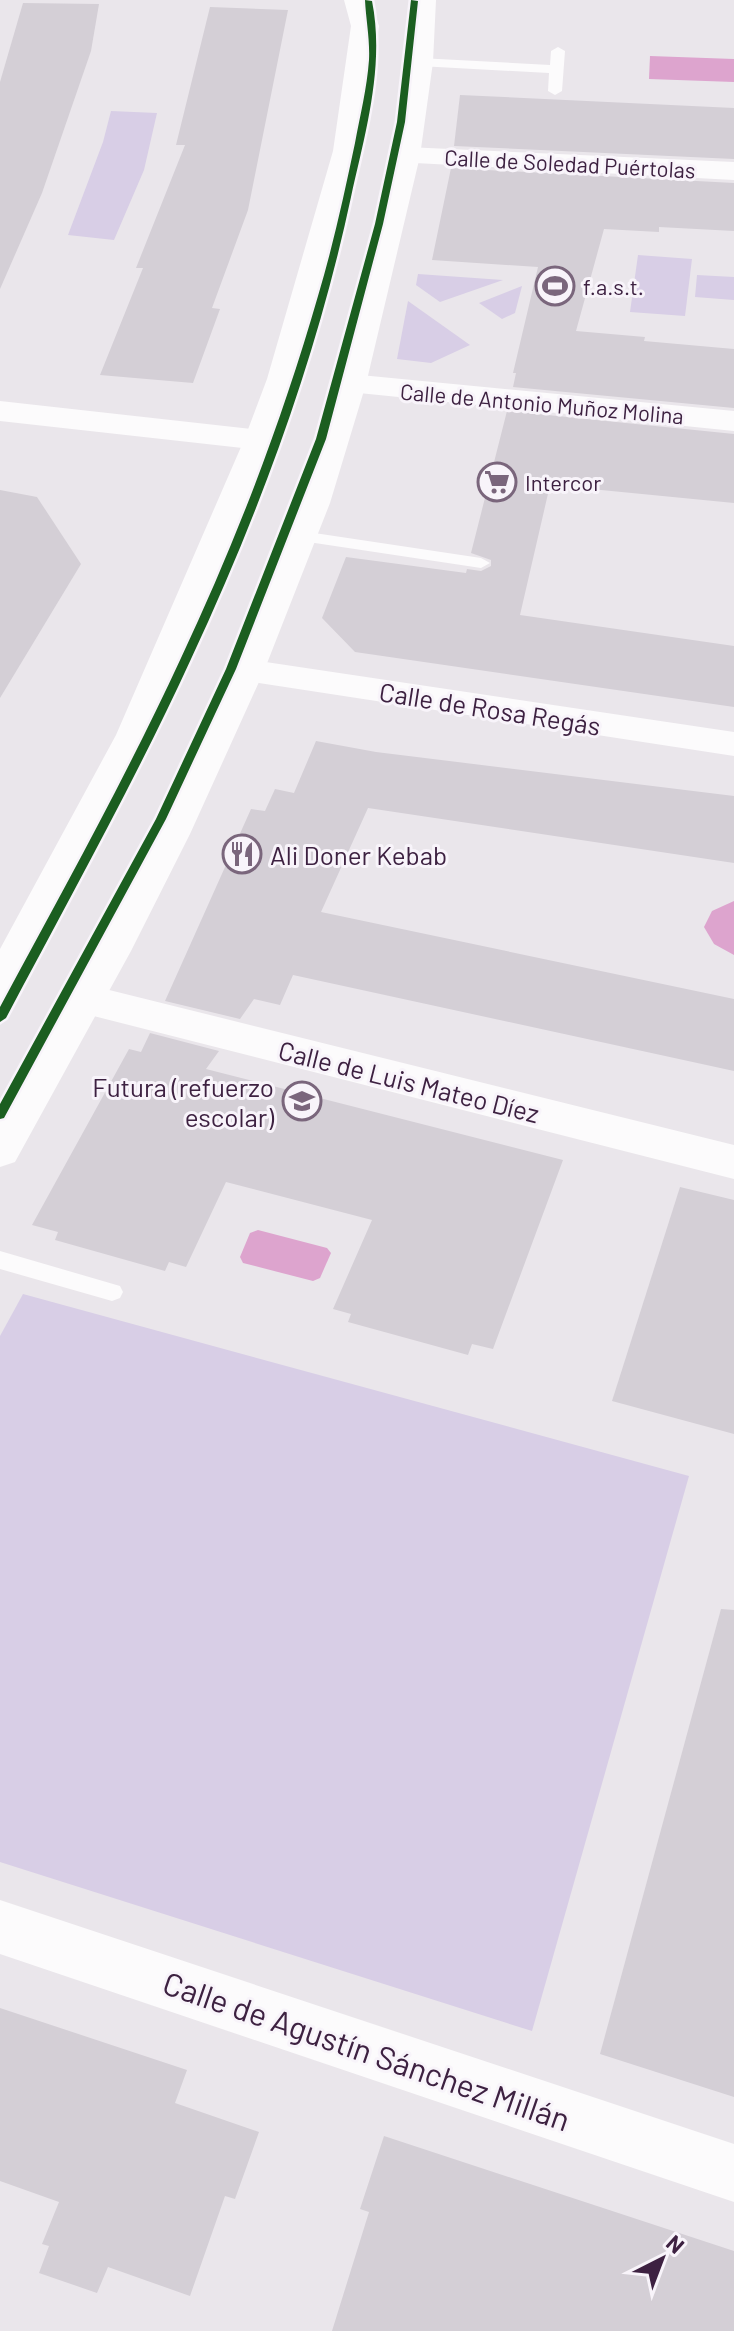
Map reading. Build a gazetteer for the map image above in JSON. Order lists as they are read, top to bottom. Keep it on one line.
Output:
{"streets":{"street":["Calle de Soledad Puértolas","Calle de Antonio Muñoz Molina","Calle de Rosa Regás","Calle de Luis Mateo Díez","Calle de Agustín Sánchez Millán"]},"places":{"sports":["f.a.s.t."],"supermarket":["Intercor"],"restaurant":["Ali Doner Kebab"],"school or university":["Futura (refuerzo escolar)"]},"north":"top right"}
